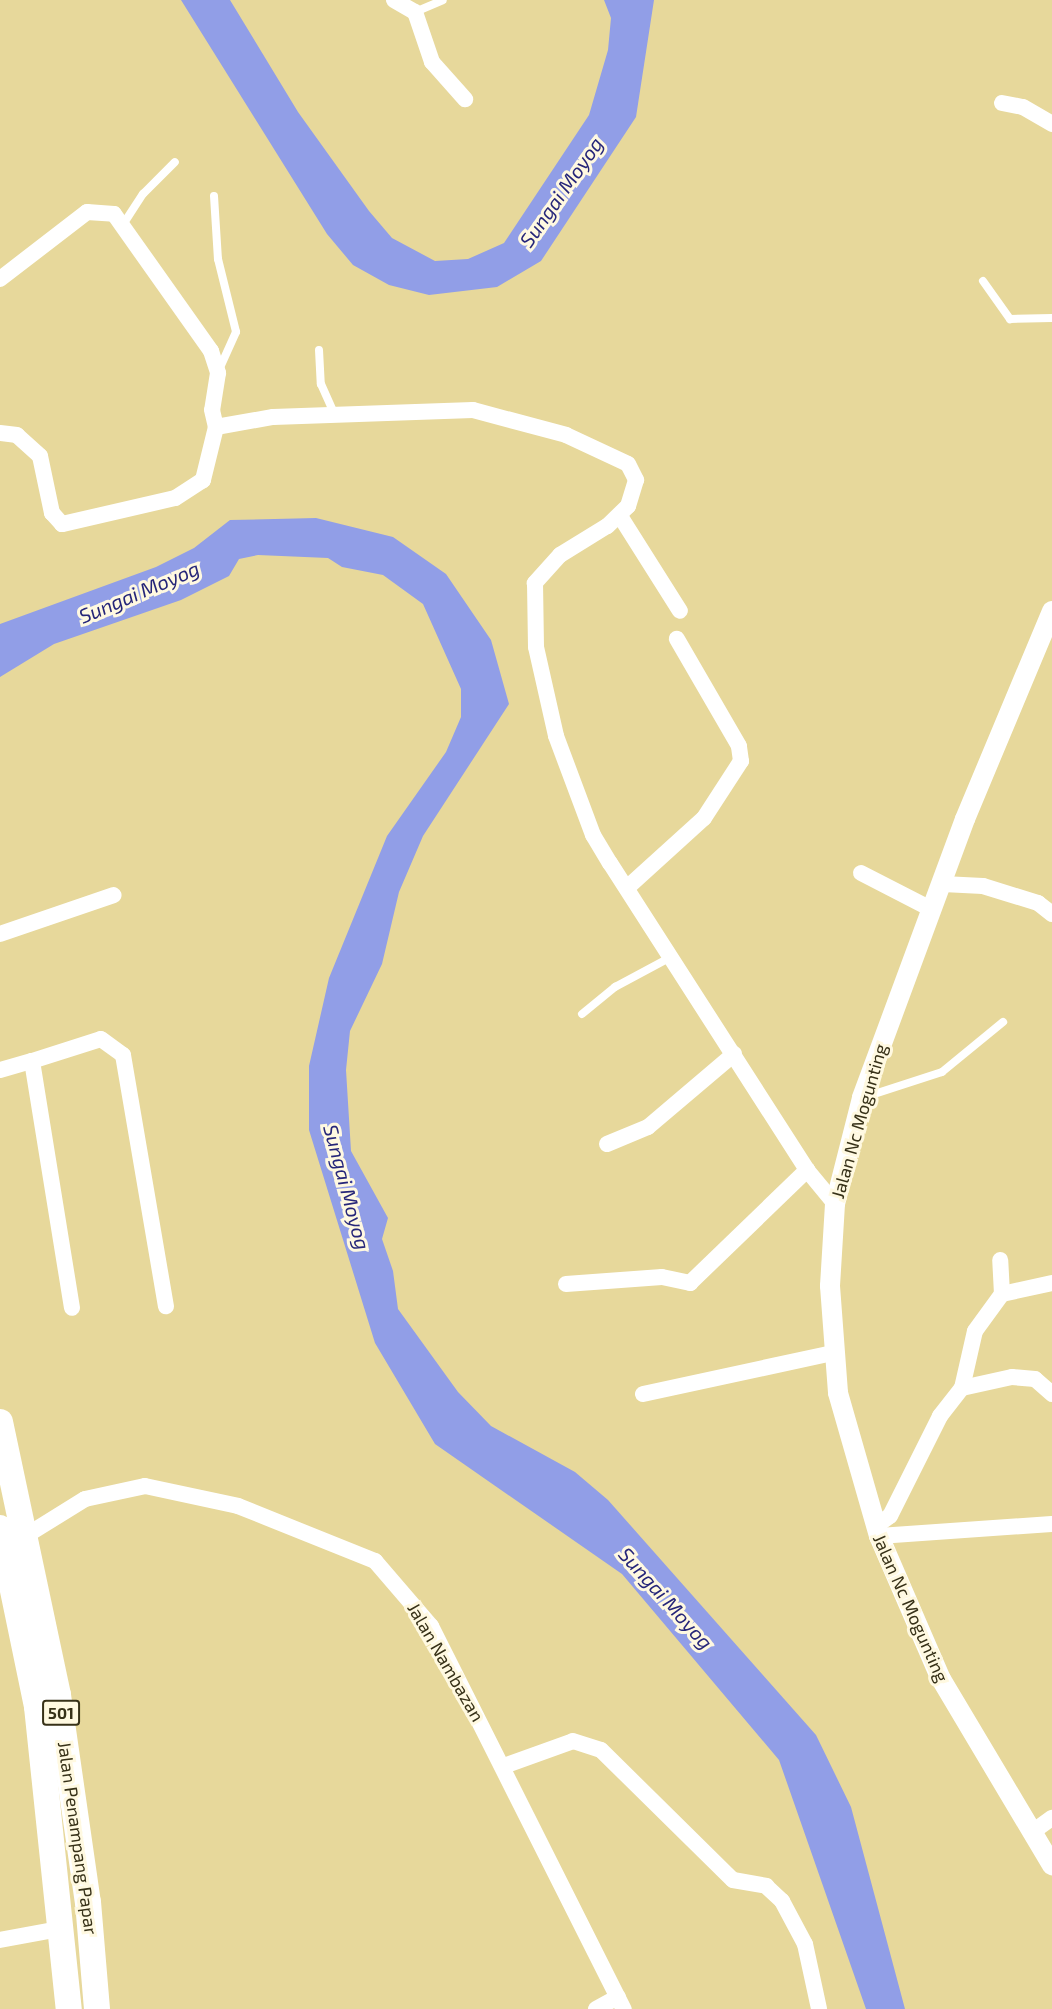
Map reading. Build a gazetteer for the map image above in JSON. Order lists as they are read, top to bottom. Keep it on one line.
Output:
{"streets":{"main road":["501","Jalan Penampang Papar"],"street":["Jalan Nc Mogunting","Jalan Nambazan"]},"crossings":[["Jalan Nambazan","Jalan Penampang Papar"]],"water":["Sungai Moyog"]}
